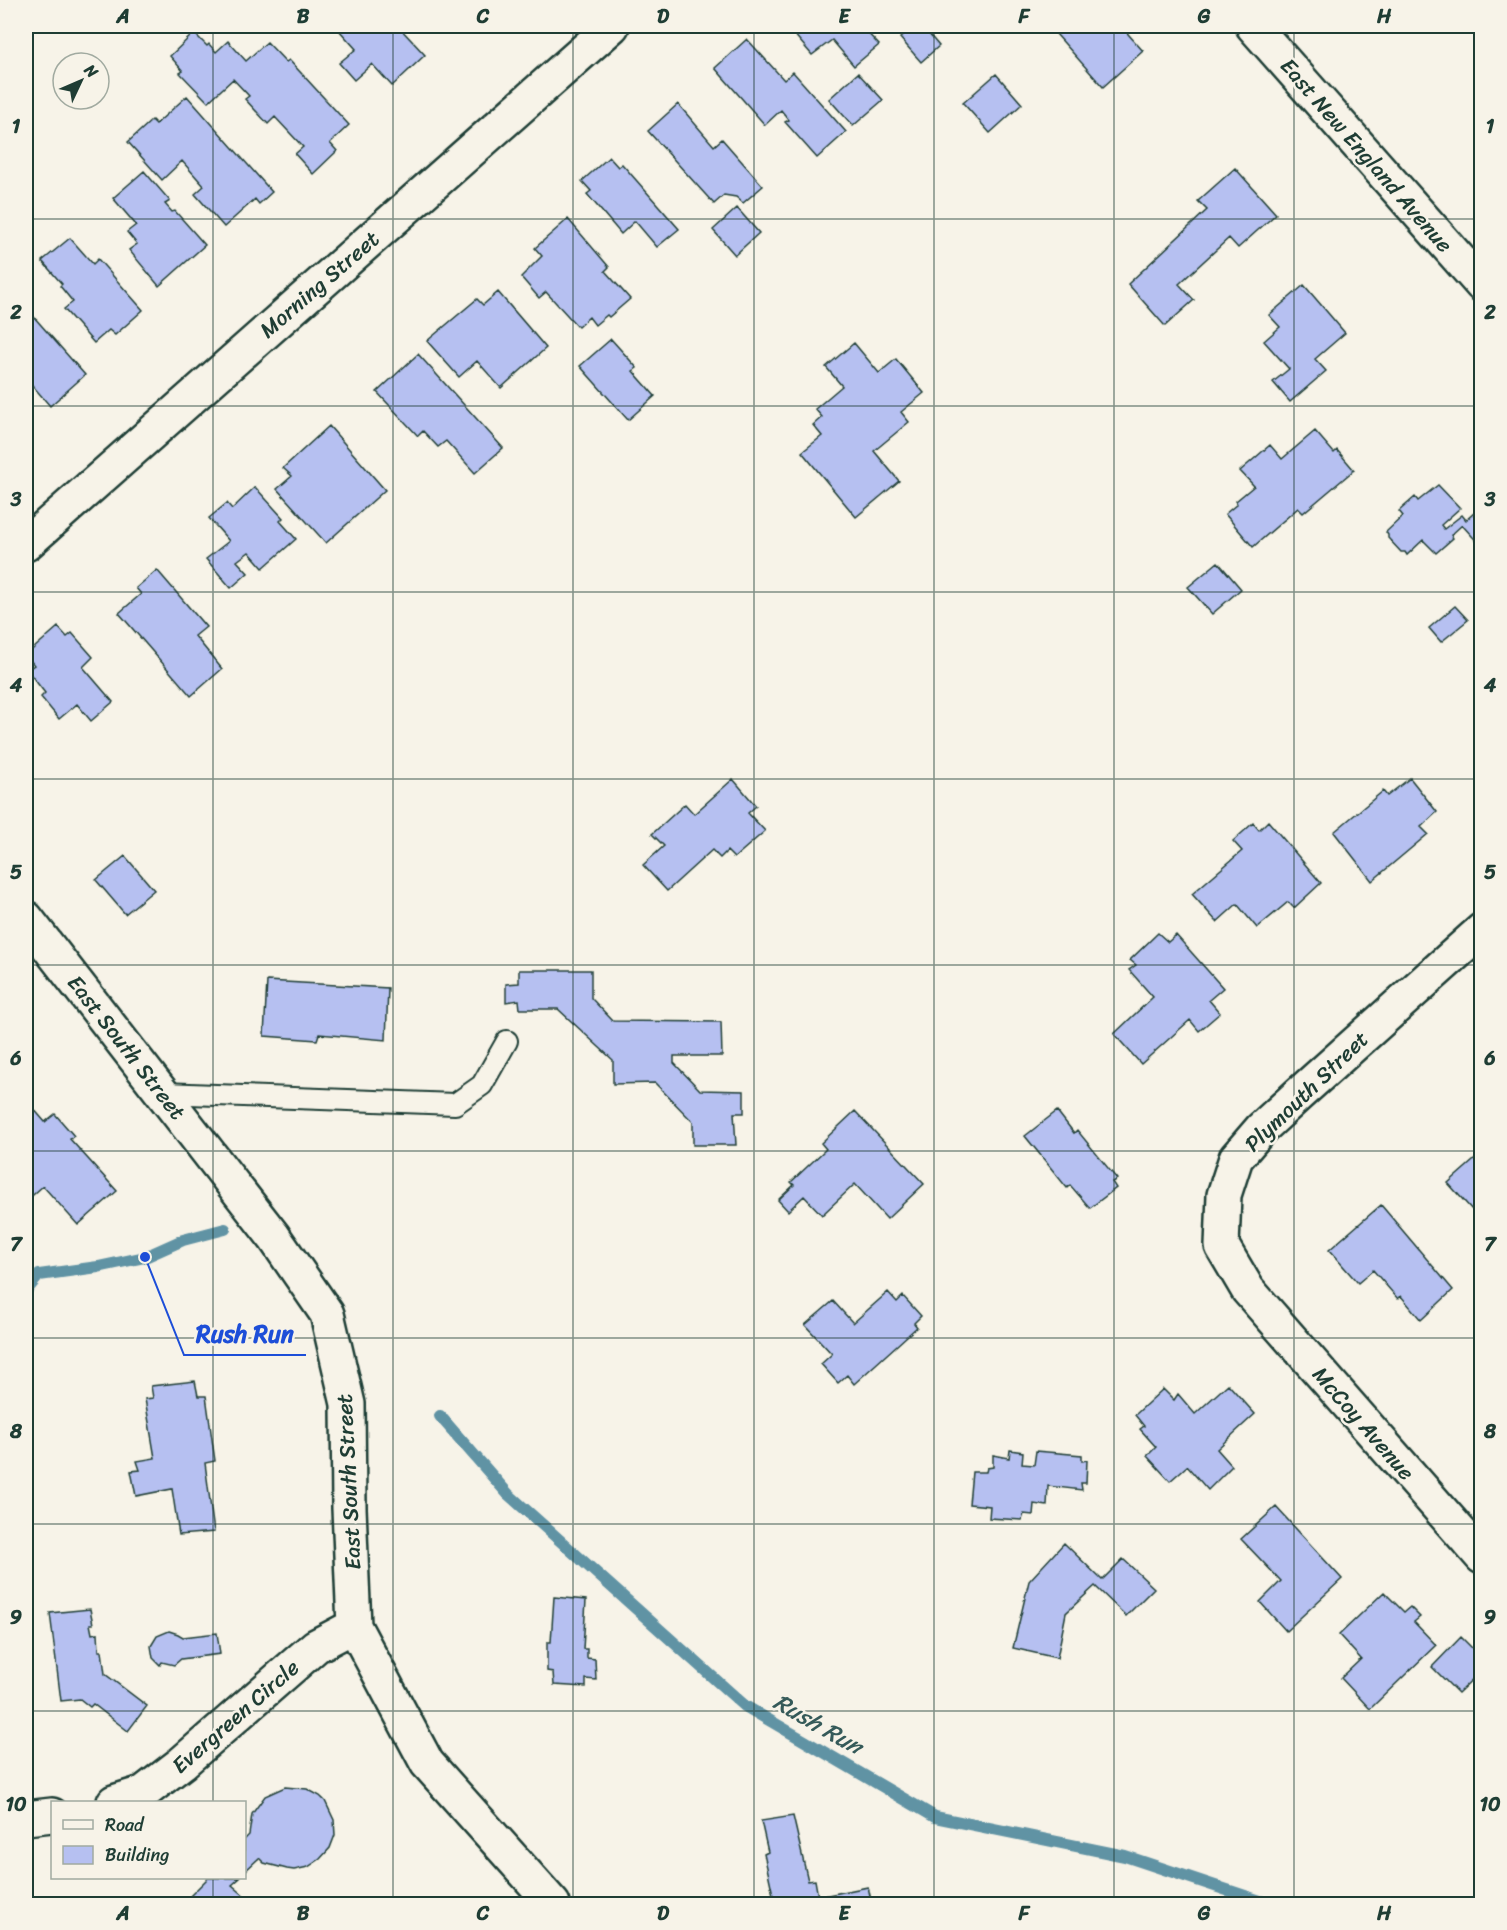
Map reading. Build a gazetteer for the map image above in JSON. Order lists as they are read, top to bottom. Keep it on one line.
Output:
{"streets":{"street":["East New England Avenue","Morning Street","East South Street","Plymouth Street","McCoy Avenue","Evergreen Circle"]},"crossings":[["East South Street","Evergreen Circle"],["Plymouth Street","McCoy Avenue"]],"water":["Rush Run"],"places":["Rush Run"],"legend":["Road","Building"],"north":"top right","grid":{"columns":["A","B","C","D","E","F","G","H"],"rows":["1","2","3","4","5","6","7","8","9","10"]}}
